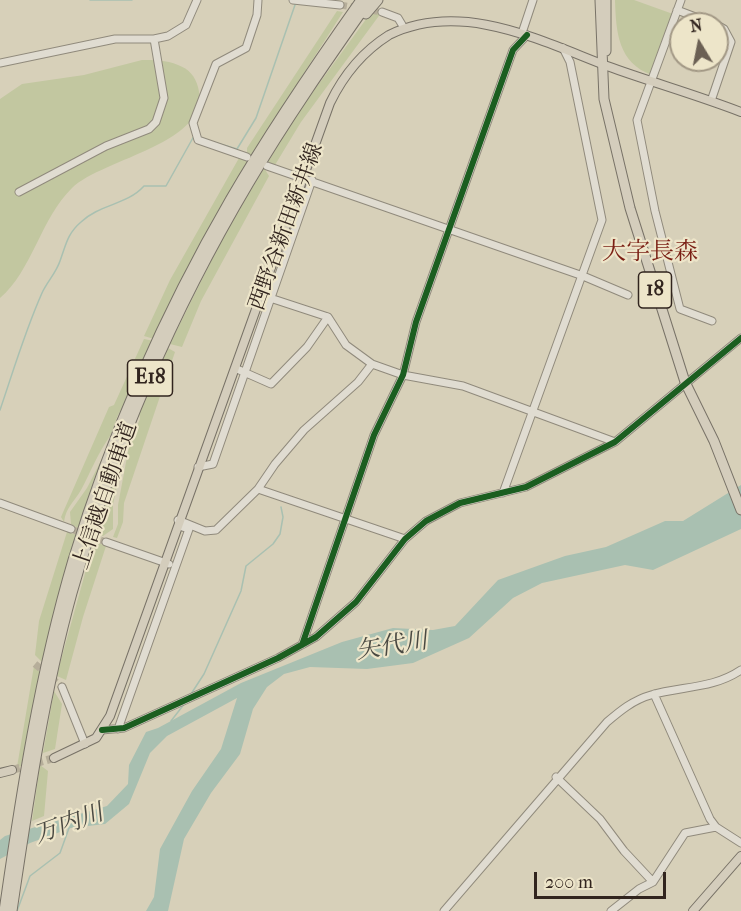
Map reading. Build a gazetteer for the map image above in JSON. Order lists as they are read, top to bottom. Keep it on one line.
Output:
{"streets":{"highway":["18","E18","上信越自動車道"],"main road":["西野谷新田新井線"]},"crossings":[["西野谷新田新井線","18"],["E18","上信越自動車道"]],"districts":["大字長森"],"water":["矢代川","万内川"],"scale_bar":"200 m","north":"top"}
